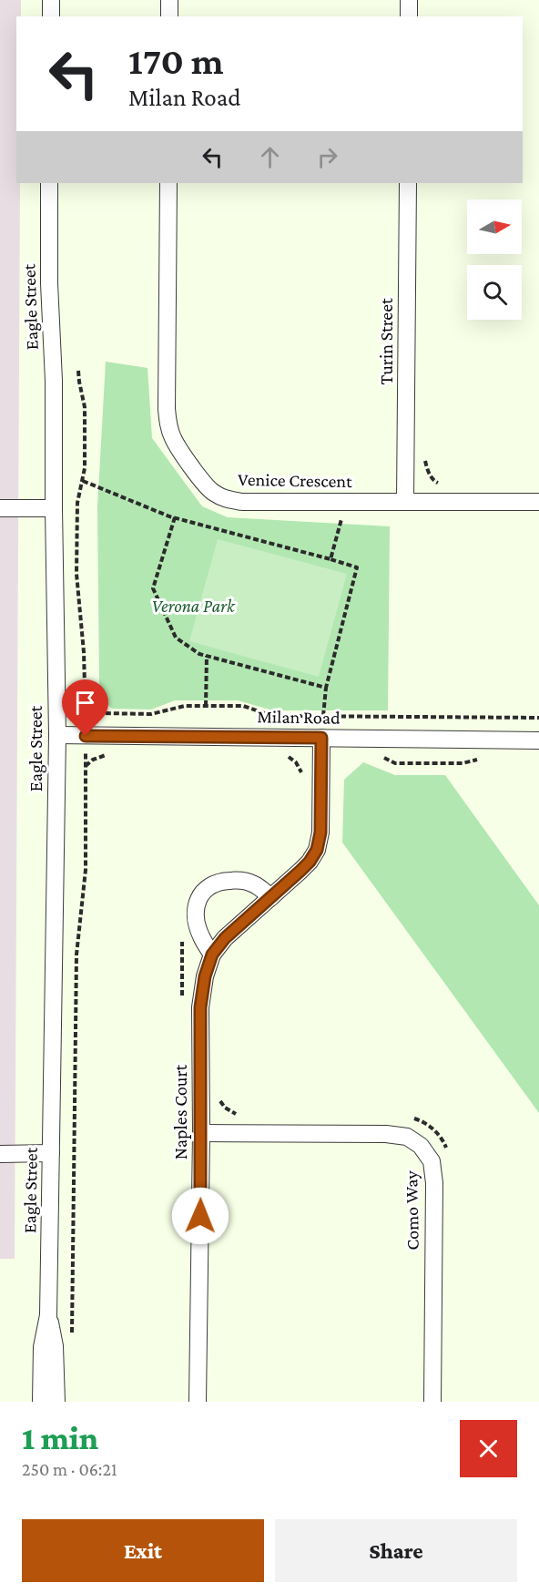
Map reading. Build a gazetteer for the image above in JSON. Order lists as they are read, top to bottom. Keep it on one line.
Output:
{"streets":{"street":["Eagle Street","Turin Street","Venice Crescent","Milan Road","Naples Court","Como Way"]},"crossings":[["Eagle Street","Milan Road"],["Turin Street","Venice Crescent"],["Milan Road","Naples Court"],["Naples Court","Como Way"]],"parks":["Verona Park"],"north":"right","page":{"turn":["170 m","Milan Road"],"heading":["1 min","250 m · 06:21"],"buttons":["Exit","Share"]}}
